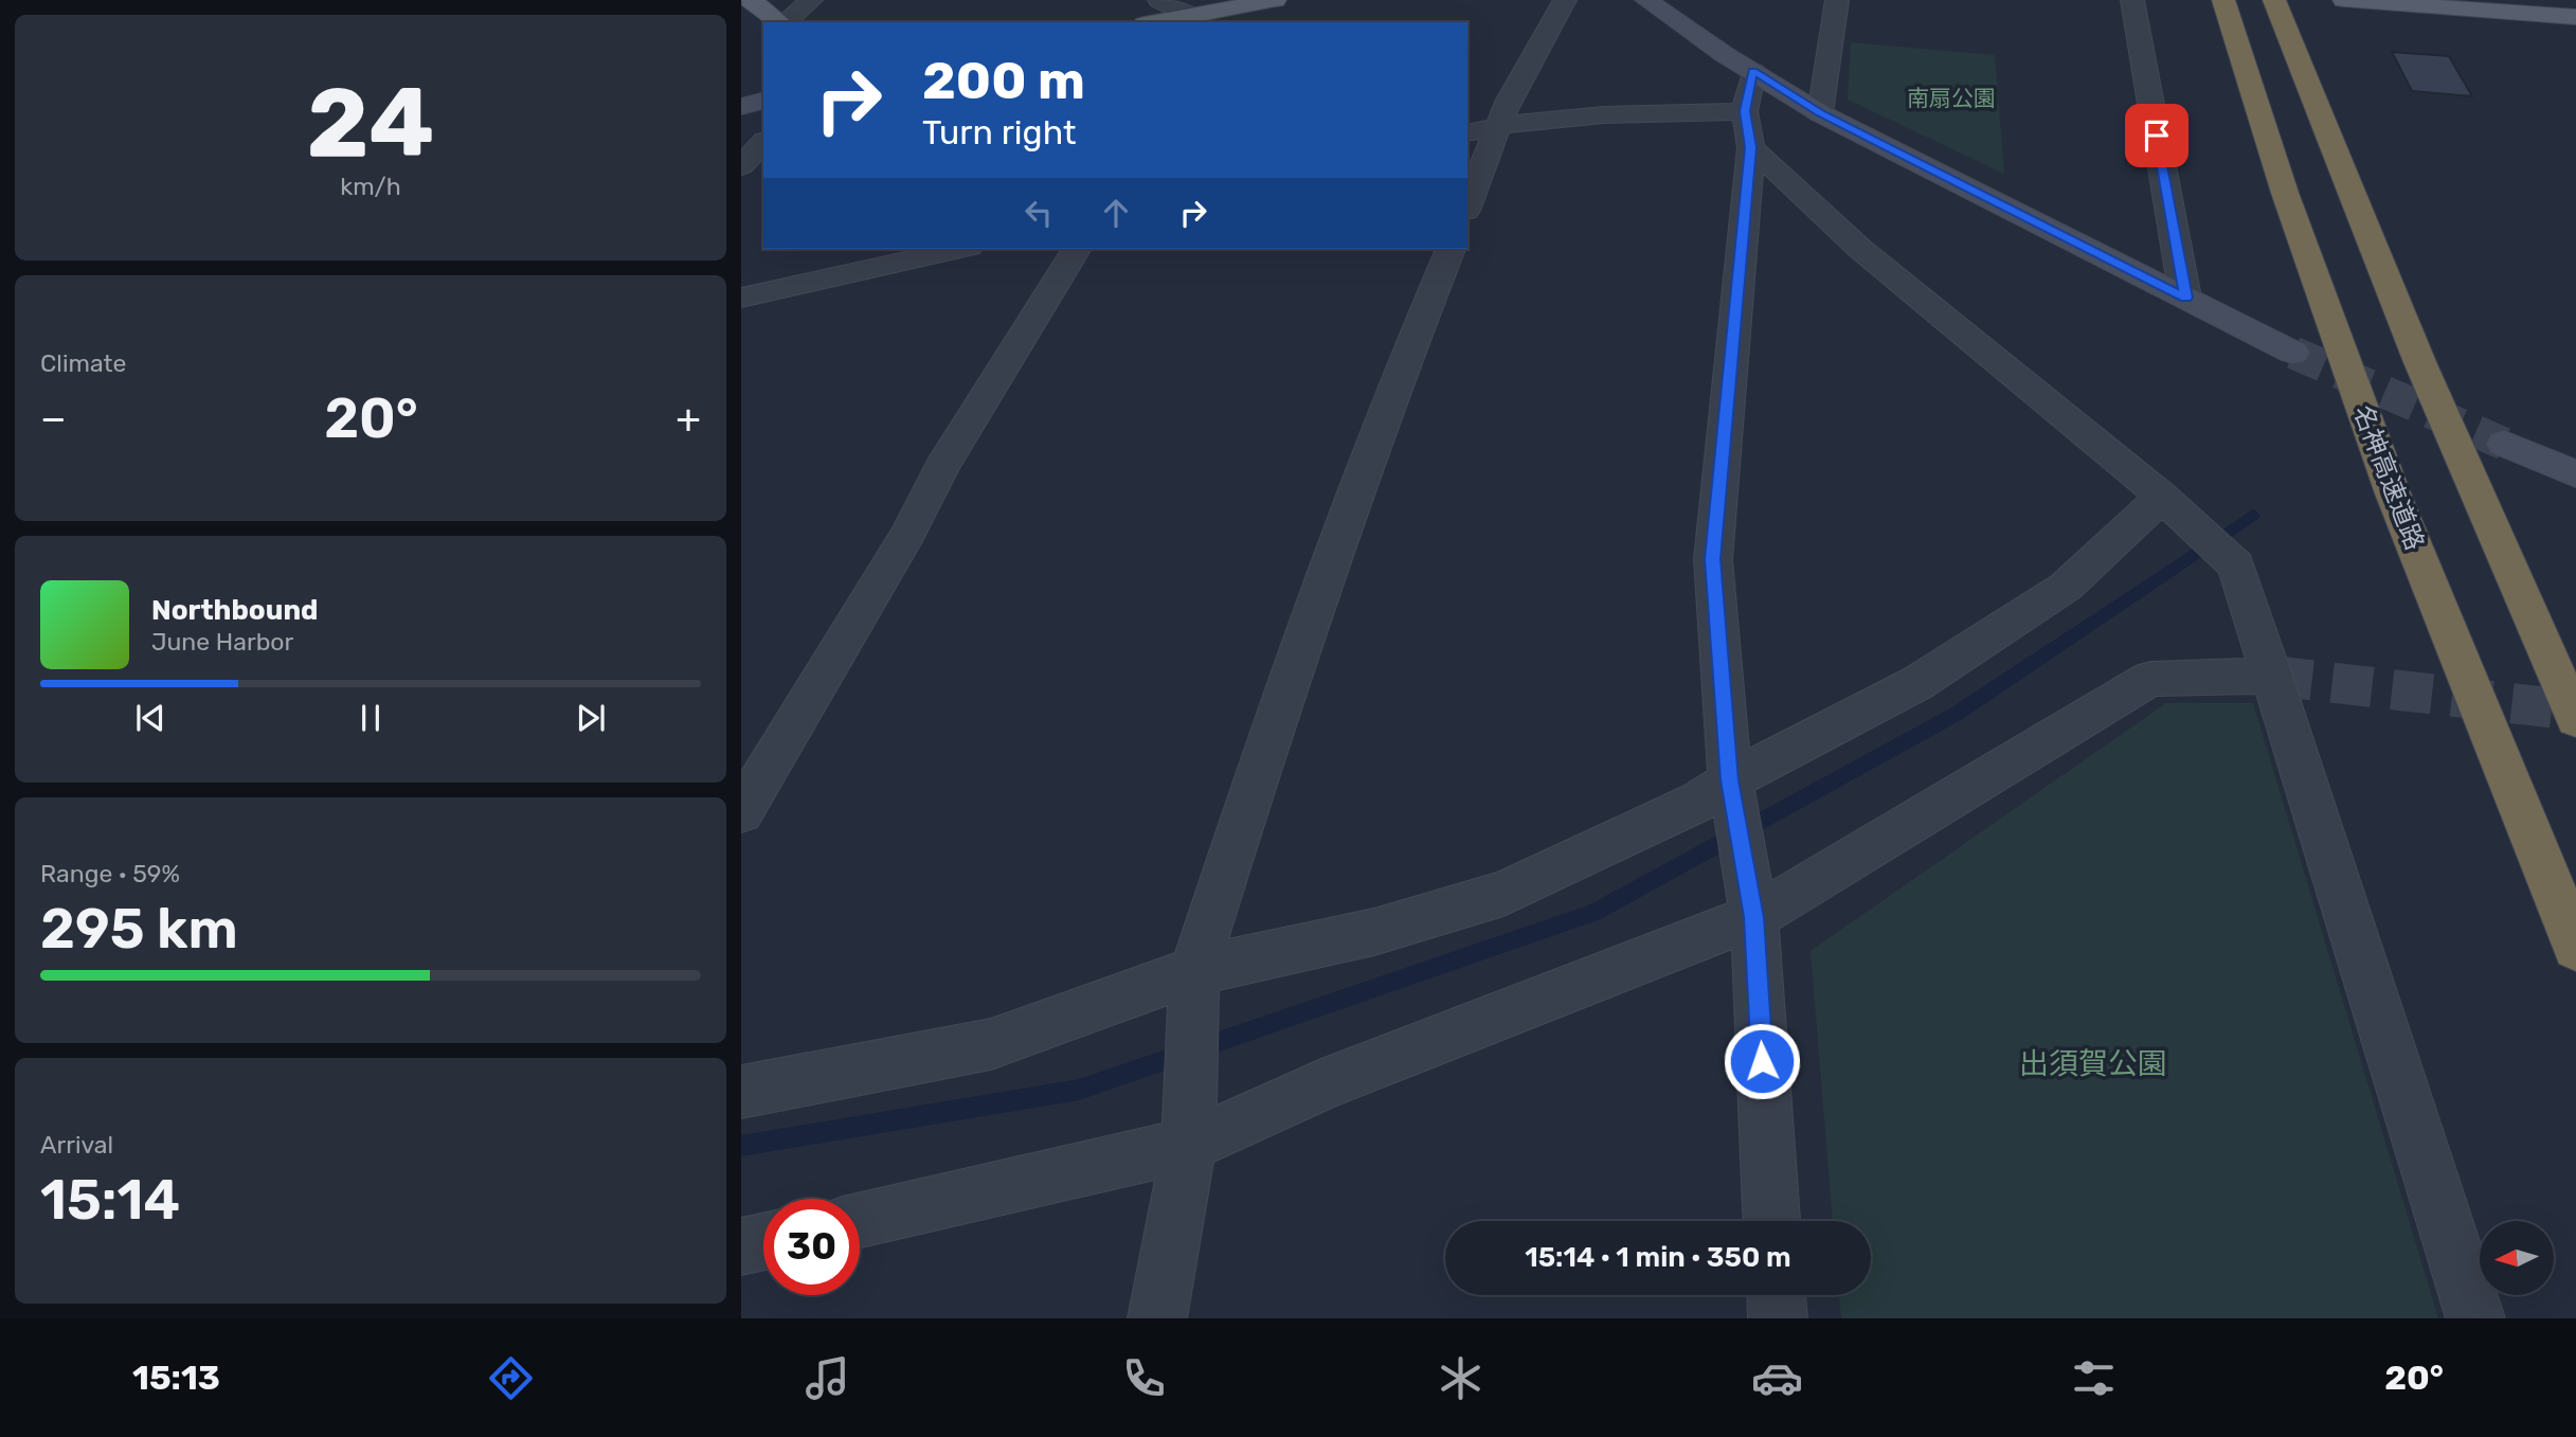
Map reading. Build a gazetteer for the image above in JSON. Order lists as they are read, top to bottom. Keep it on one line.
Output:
{"streets":{"highway":["名神高速道路"]},"parks":["南扇公園","出須賀公園"],"north":"left","page":{"tile":[["24","km/h"],"Climate",["Range · 59%","295 km"],["Arrival","15:14"]],"turn":["200 m","Turn right"],"heat":["−","20°","+"],"song":["Northbound","June Harbor"],"limit":"30","trip":"15:14 · 1 min · 350 m","tabs":["15:13","20°"]}}
